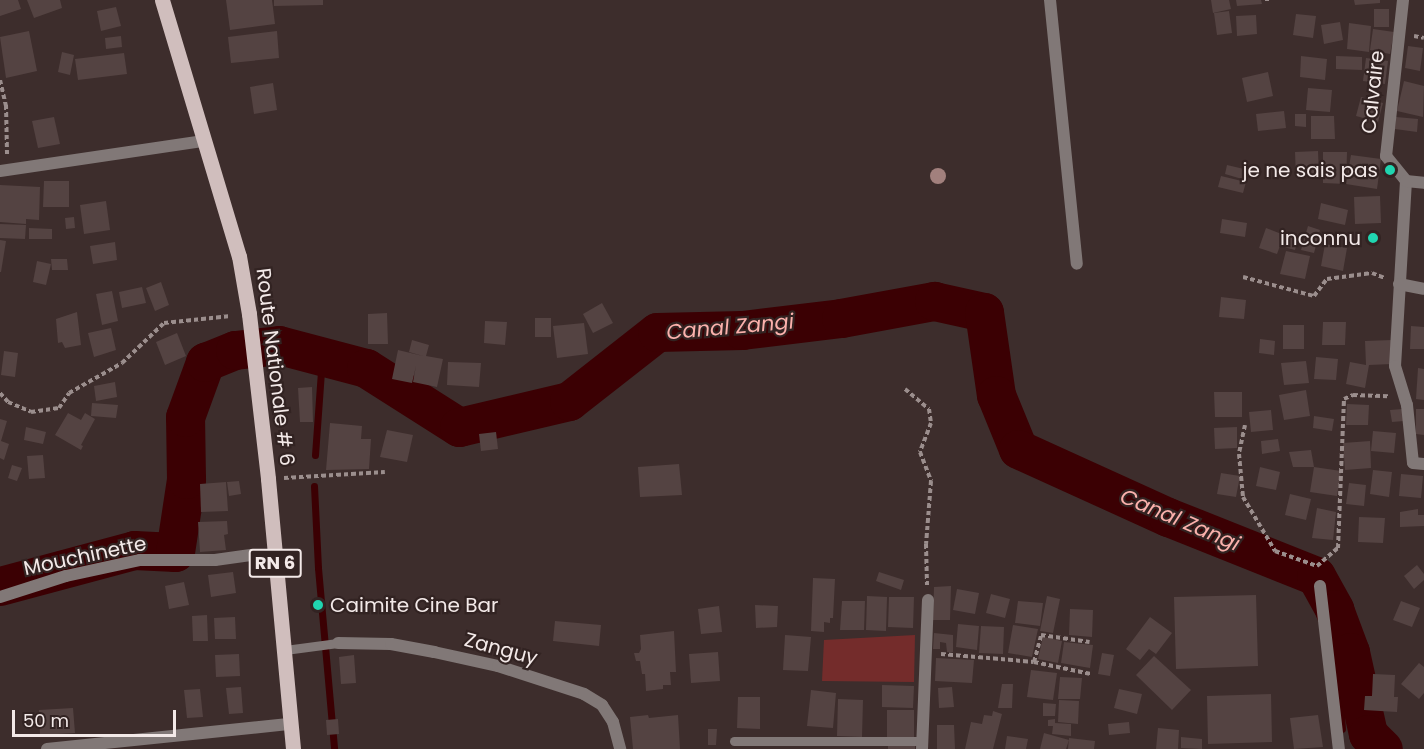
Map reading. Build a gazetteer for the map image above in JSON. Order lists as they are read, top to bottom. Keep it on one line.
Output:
{"streets":{"main road":["Route Nationale # 6","RN 6"],"street":["Calvaire","Mouchinette","Zanguy"]},"water":["Canal Zangi"],"places":["je ne sais pas","inconnu","Caimite Cine Bar"],"scale_bar":"50 m"}
